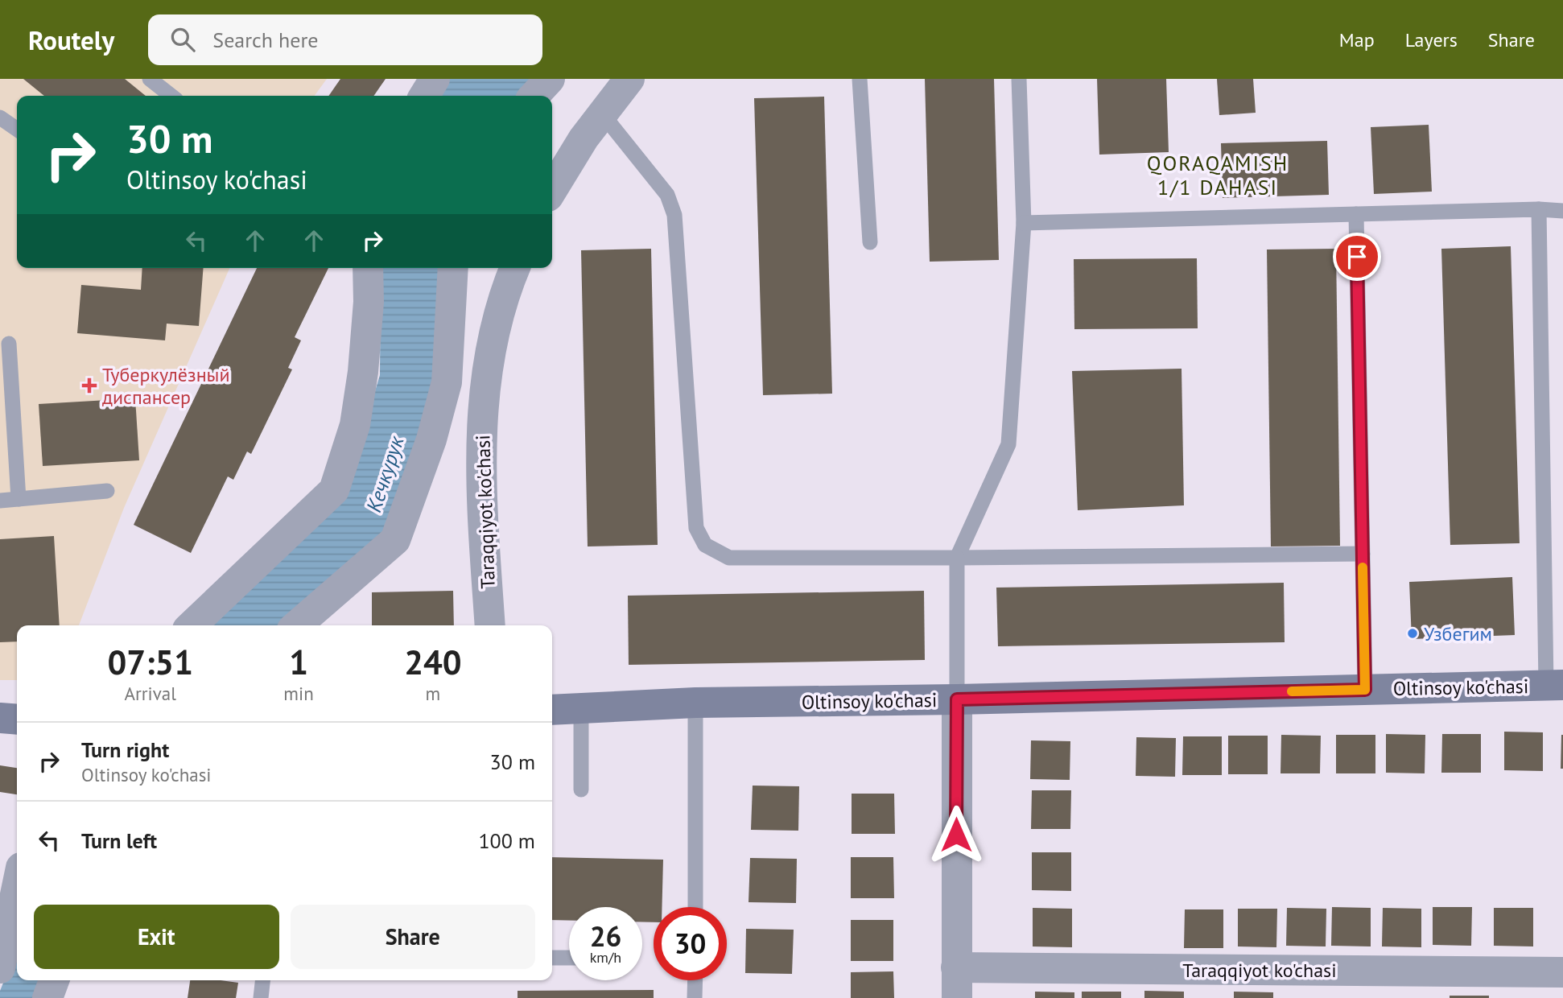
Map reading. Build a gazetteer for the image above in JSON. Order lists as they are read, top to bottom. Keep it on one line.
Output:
{"streets":{"street":["Taraqqiyot ko'chasi","Oltinsoy ko'chasi"]},"districts":["QORAQAMISH 1/1 DAHASI"],"water":["Кечкурук"],"places":{"health":["Туберкулёзный диспансер"],"other":["Узбегим"]},"page":{"header":"Routely","search":"Search here","nav":["Map","Layers","Share"],"turn":["30 m","Oltinsoy ko'chasi"],"eta":["07:51","Arrival","1","min","240","m"],"list":[{"name":"Turn right","note":"Oltinsoy ko'chasi","value":"30 m"},{"name":"Turn left","value":"100 m"}],"buttons":["Exit","Share"],"speed":"26 km/h","limit":"30"}}
